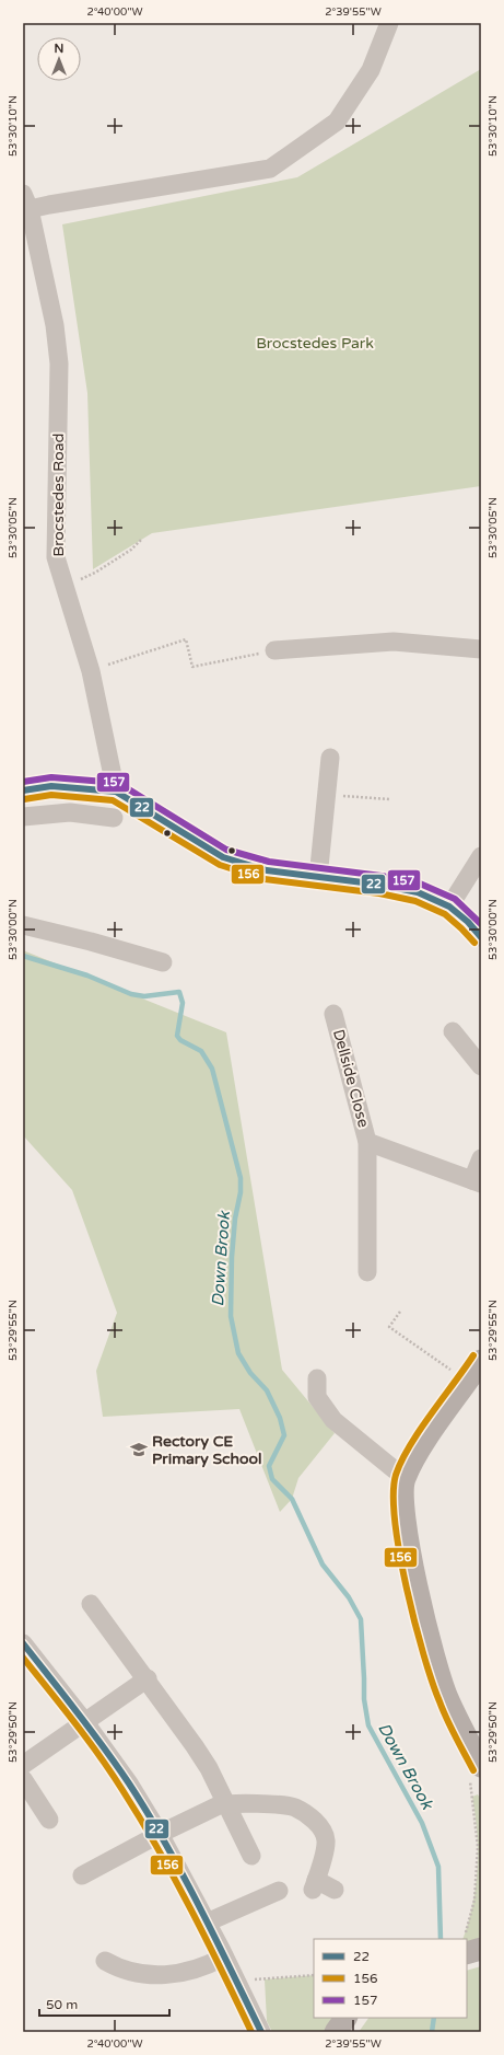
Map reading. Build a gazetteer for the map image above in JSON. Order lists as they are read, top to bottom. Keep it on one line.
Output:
{"streets":{"street":["Brocstedes Road","Dellside Close"]},"water":["Down Brook"],"parks":["Brocstedes Park"],"places":{"school or university":["Rectory CE Primary School"]},"lines":["transit line 157","transit line 22","transit line 156"],"legend":["22","156","157"],"scale_bar":"50 m","north":"top","coordinates":["2°40'00\"W","2°39'55\"W","53°30'10\"N","53°30'05\"N","53°30'00\"N","53°29'55\"N","53°29'50\"N"]}
